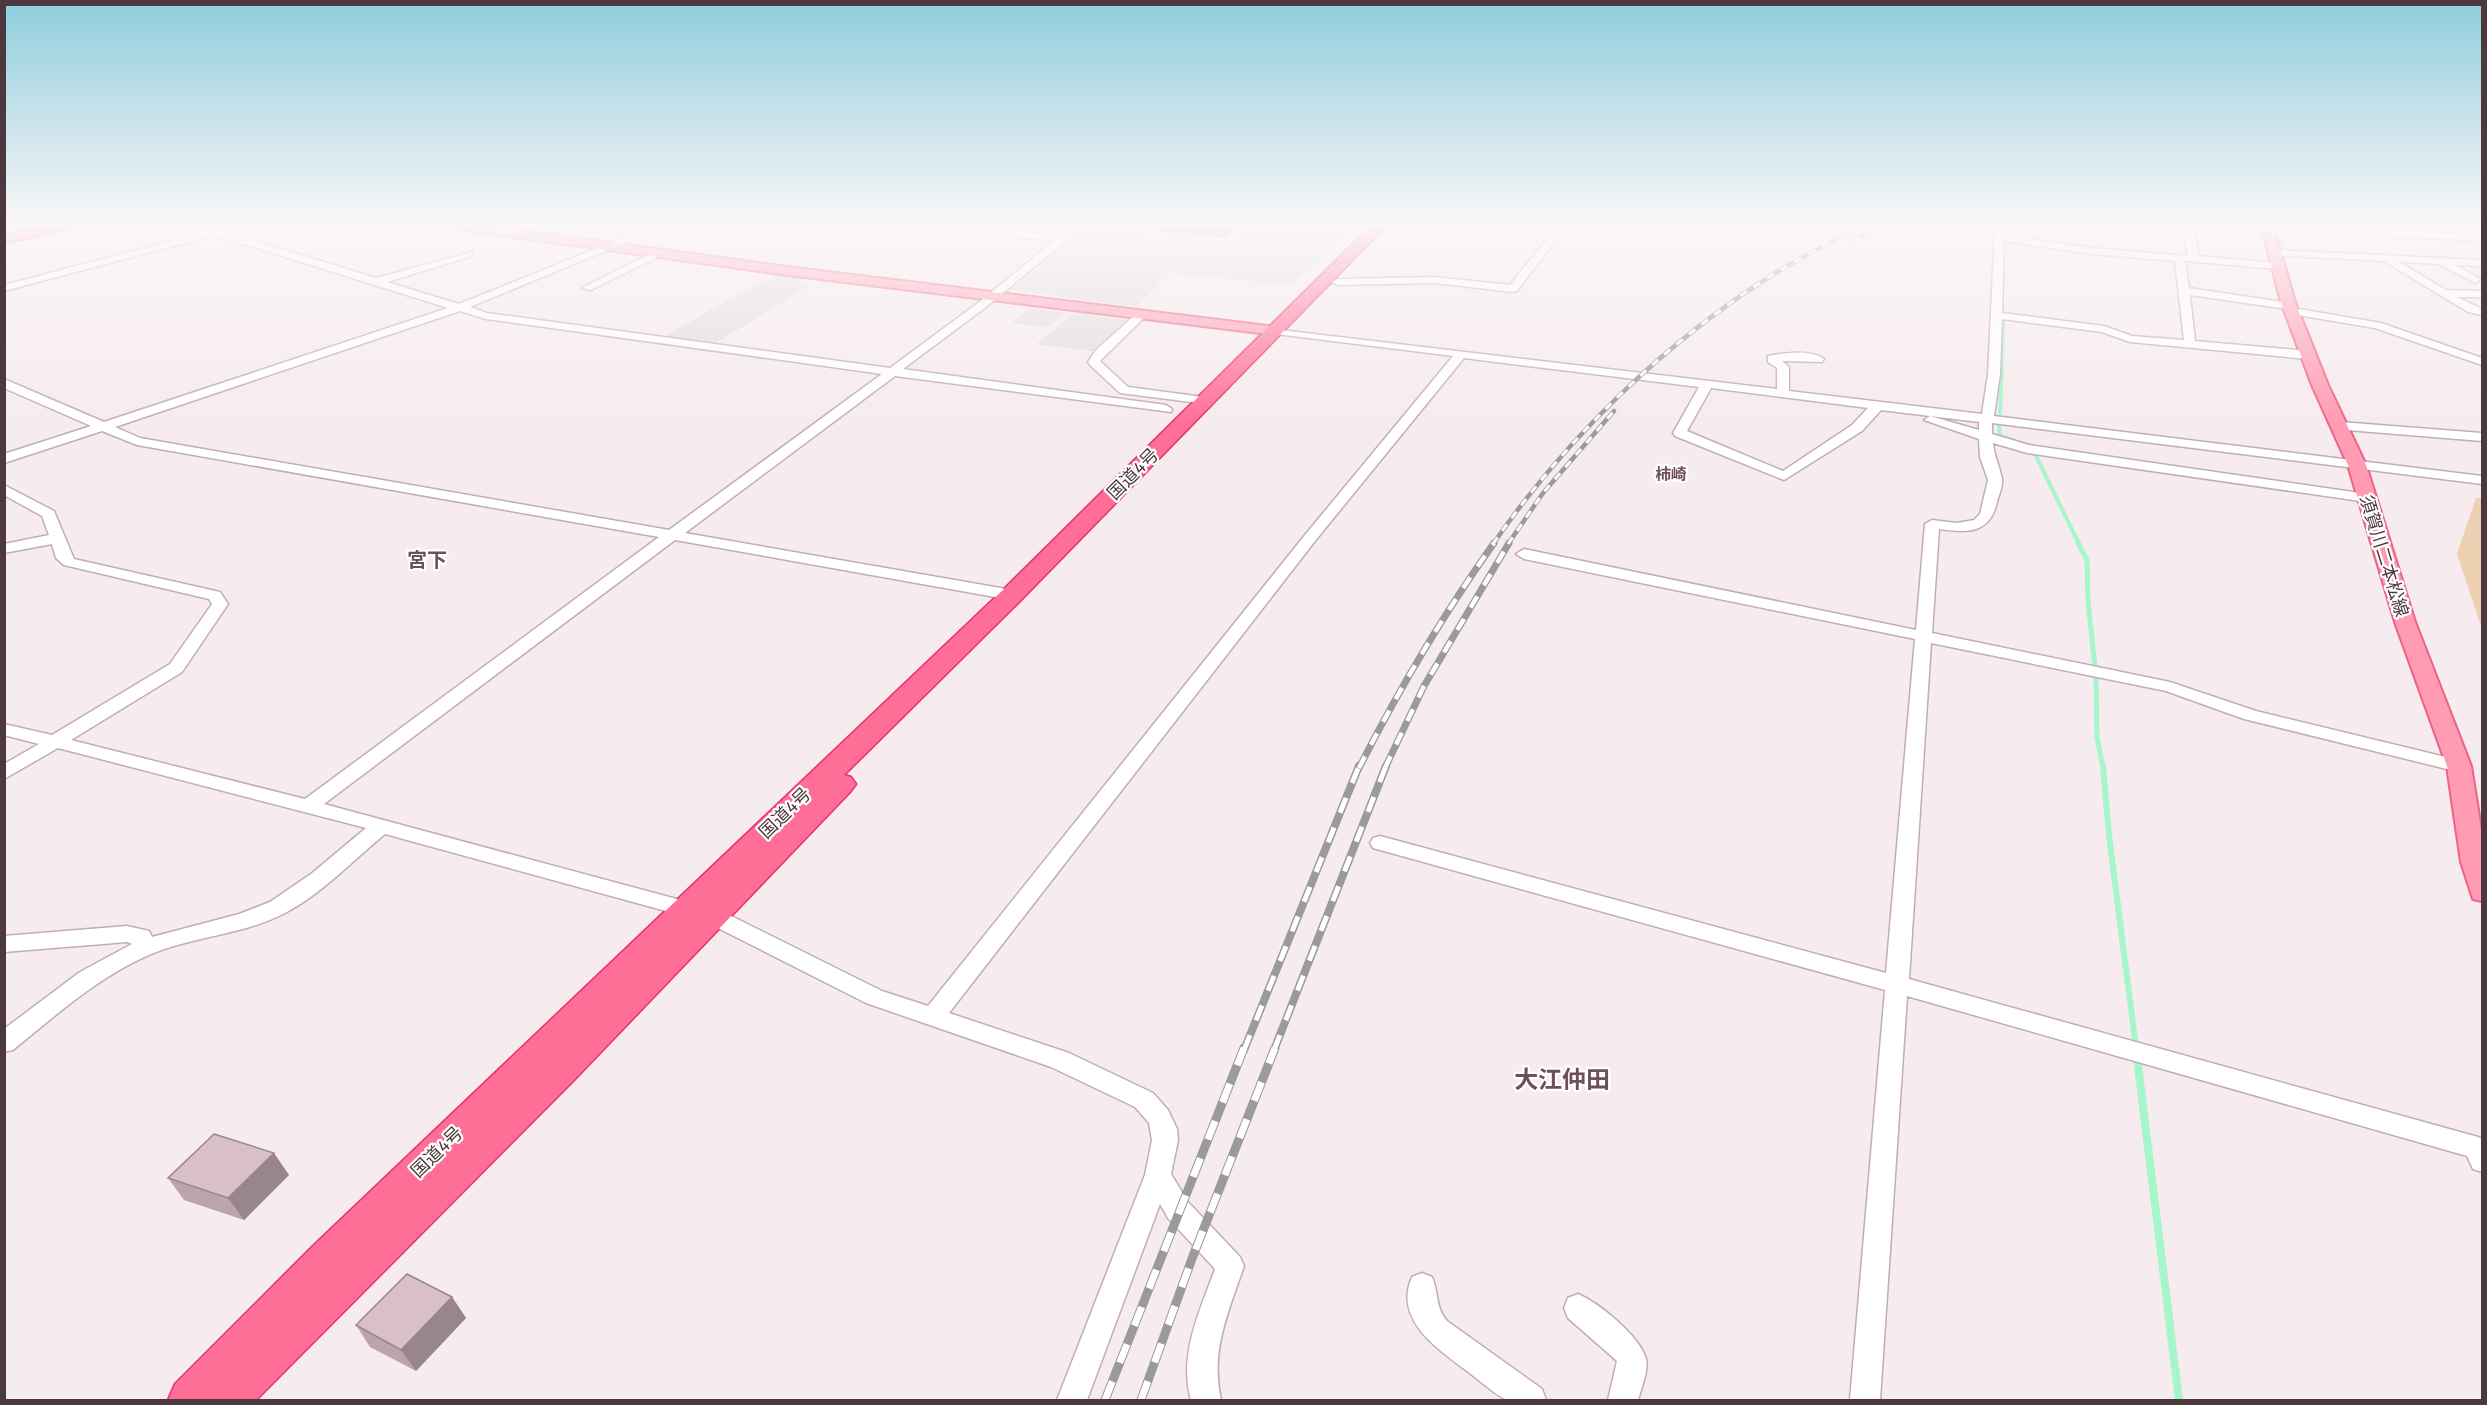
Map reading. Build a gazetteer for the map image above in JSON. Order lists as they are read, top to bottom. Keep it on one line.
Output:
{"streets":{"highway":["国道4号"],"main road":["須賀川二本松線"]},"districts":["柿崎","宮下","大江仲田"]}
